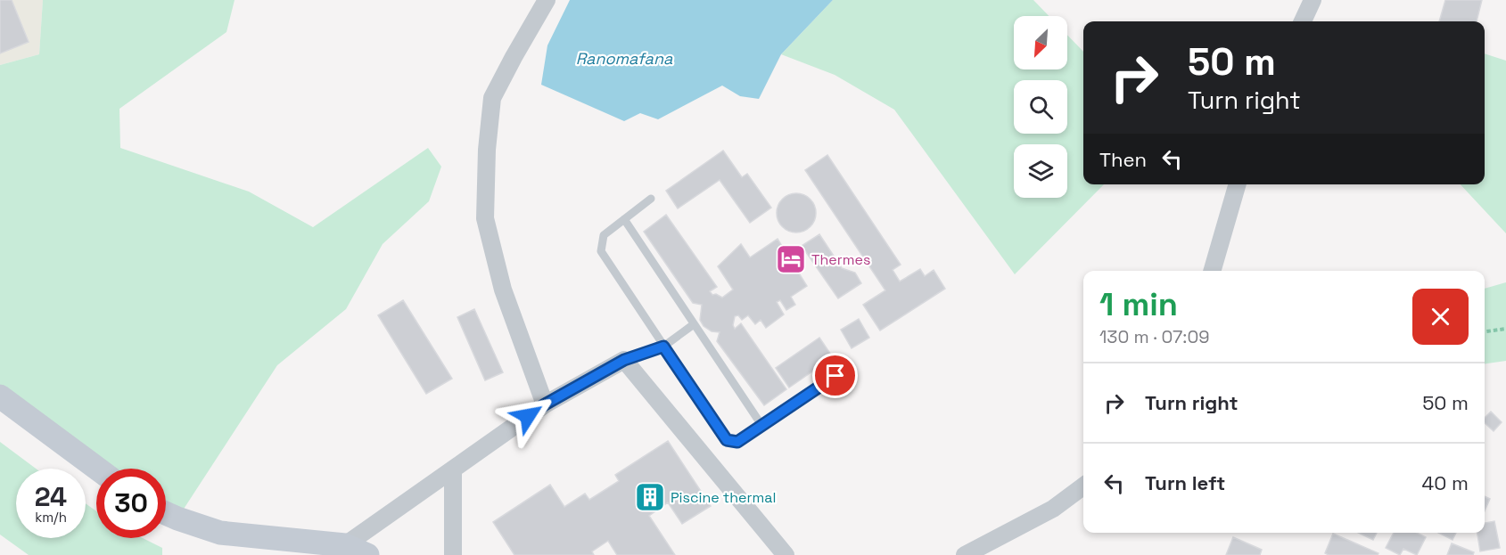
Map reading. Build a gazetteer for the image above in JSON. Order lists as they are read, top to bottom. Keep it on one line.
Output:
{"water":["Ranomafana"],"places":{"hotel":["Thermes"],"building":["Piscine thermal"]},"north":"bottom left","page":{"turn":["50 m","Turn right"],"then":"Then","heading":["1 min","130 m · 07:09"],"list":[{"name":"Turn right","value":"50 m"},{"name":"Turn left","value":"40 m"}],"speed":"24 km/h","limit":"30"}}
